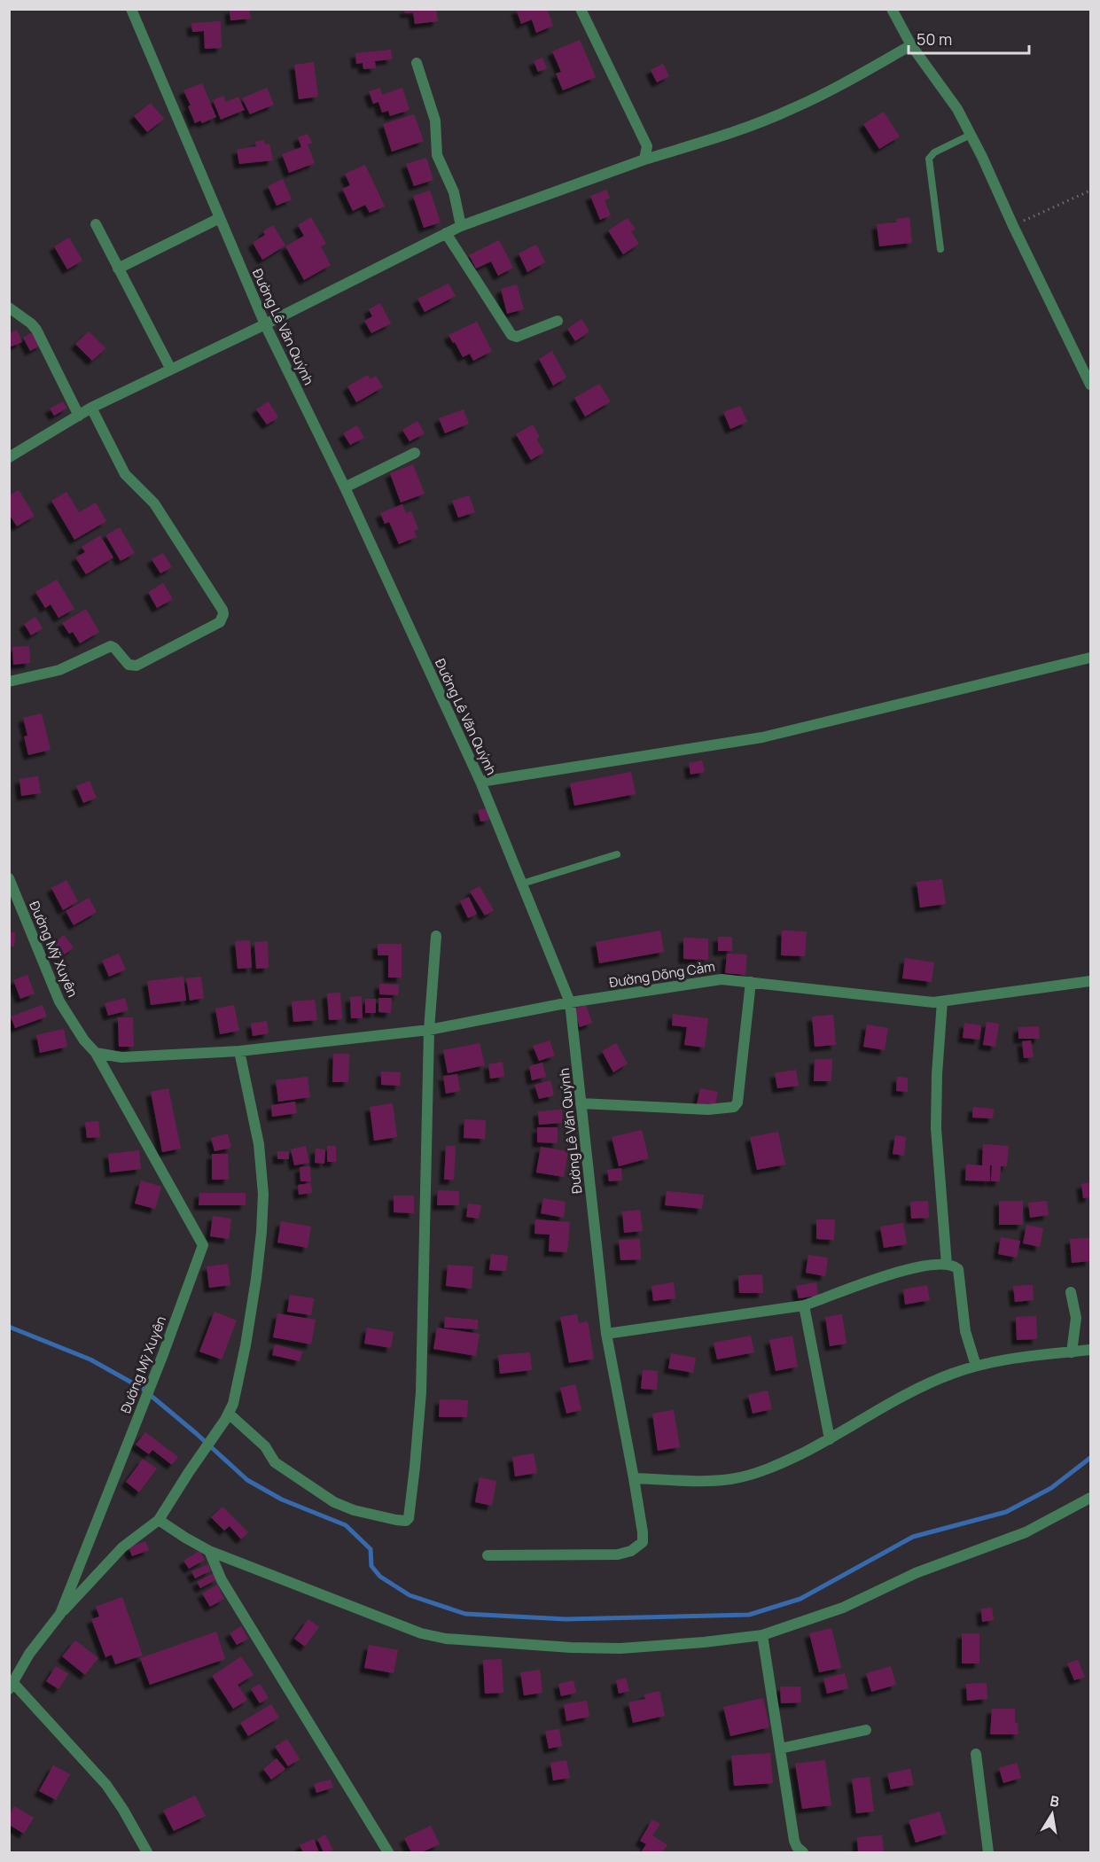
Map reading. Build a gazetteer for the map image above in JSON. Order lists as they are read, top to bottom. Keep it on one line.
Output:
{"streets":{"street":["Đường Lê Văn Quýnh","Đường Mỹ Xuyên","Đường Dõng Cảm"]},"crossings":[["Đường Lê Văn Quýnh","Đường Dõng Cảm"]],"scale_bar":"50 m","north":"top"}
